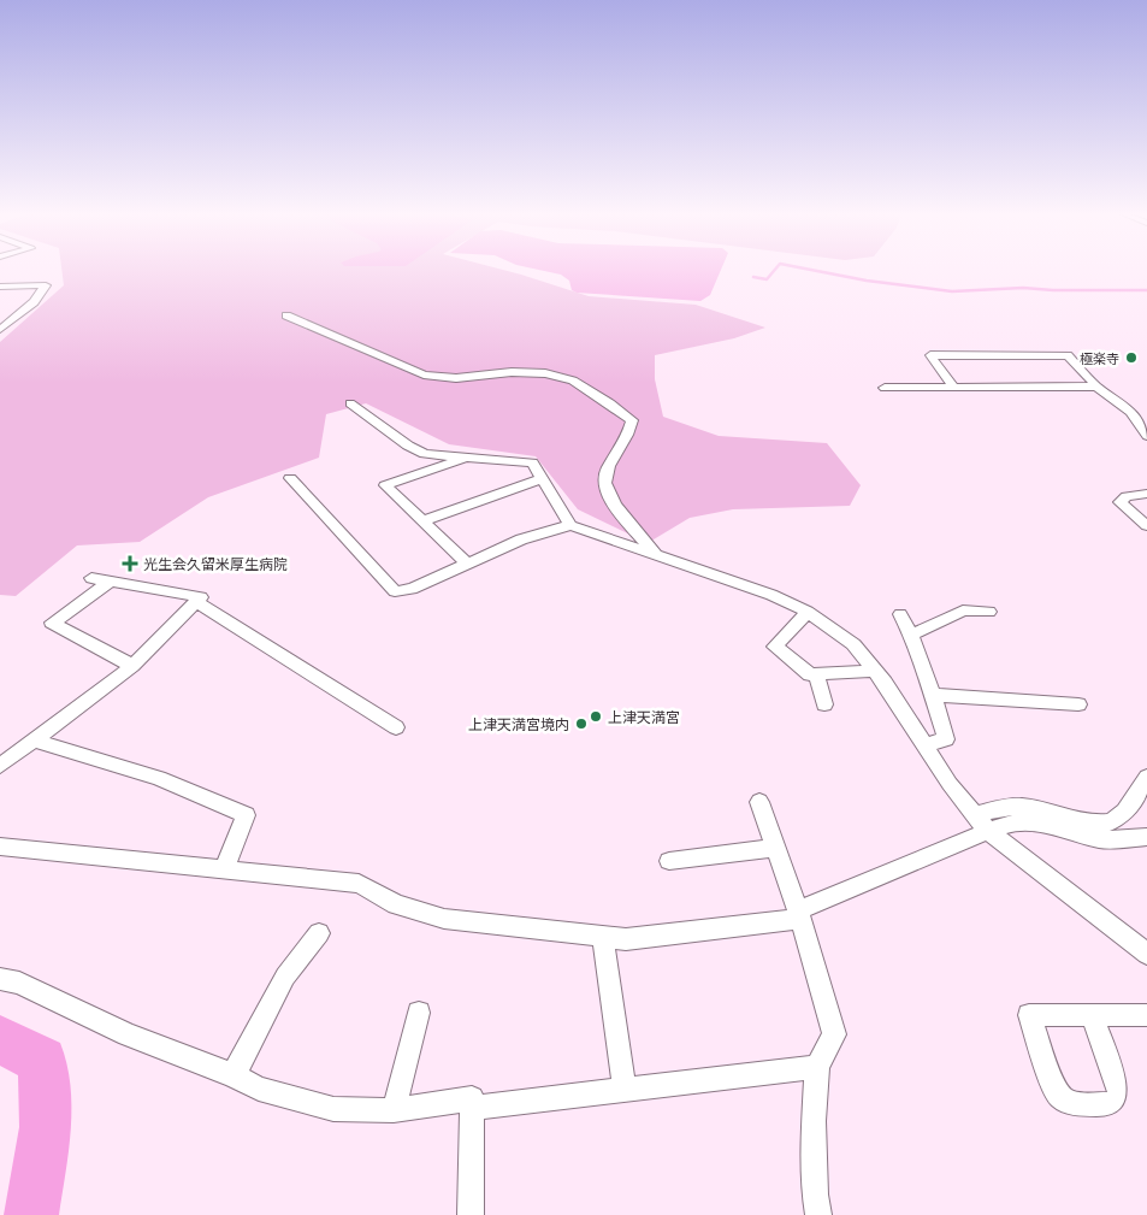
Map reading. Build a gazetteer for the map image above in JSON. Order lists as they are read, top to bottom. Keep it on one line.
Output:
{"places":{"other":["極楽寺","上津天満宮","上津天満宮境内"],"health":["光生会久留米厚生病院"]}}
